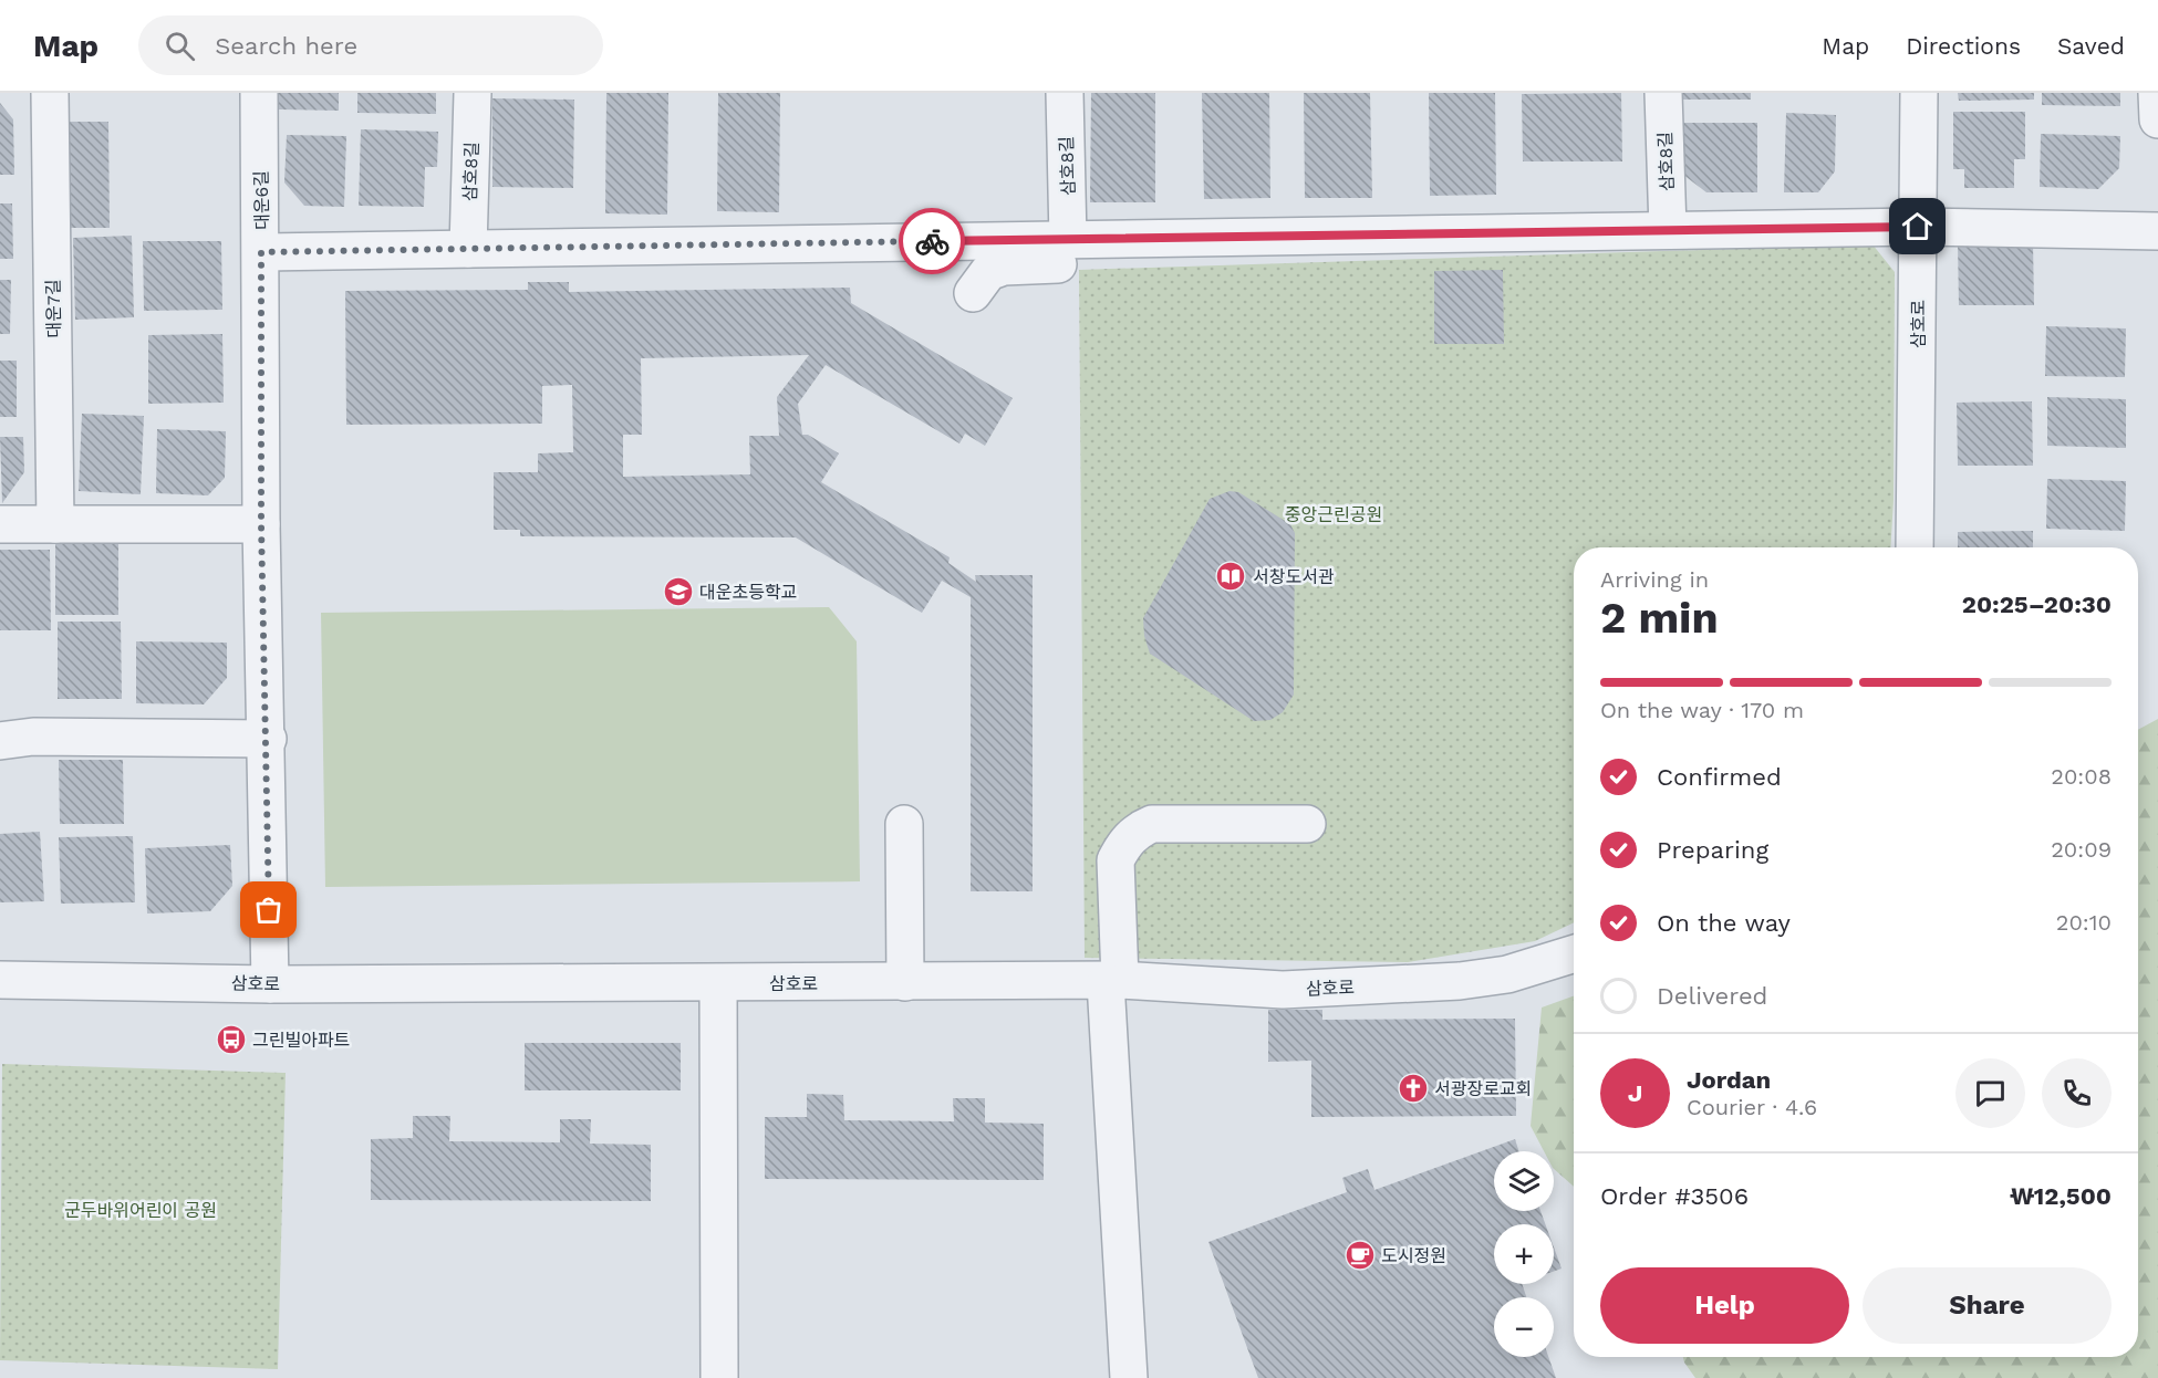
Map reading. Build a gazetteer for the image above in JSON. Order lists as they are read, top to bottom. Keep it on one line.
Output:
{"streets":{"street":["삼호8길","대운6길","대운7길","삼호로"]},"crossings":[["대운6길","삼호로"]],"parks":["중앙근린공원","군두바위어린이 공원"],"places":{"library":["서창도서관"],"school or university":["대운초등학교"],"bus stop":["그린빌아파트"],"church":["서광장로교회"],"cafe":["도시정원"]},"page":{"header":"Map","search":"Search here","nav":["Map","Directions","Saved"],"heading":["2 min","Arriving in","20:25–20:30"],"panel":["Jordan","Courier · 4.6","Order #3506","₩12,500"],"bar":"On the way · 170 m","list":[["Confirmed","20:08"],["Preparing","20:09"],["On the way","20:10"],"Delivered"],"round":"J","map_buttons":["+","−"],"buttons":["Help","Share"]}}
